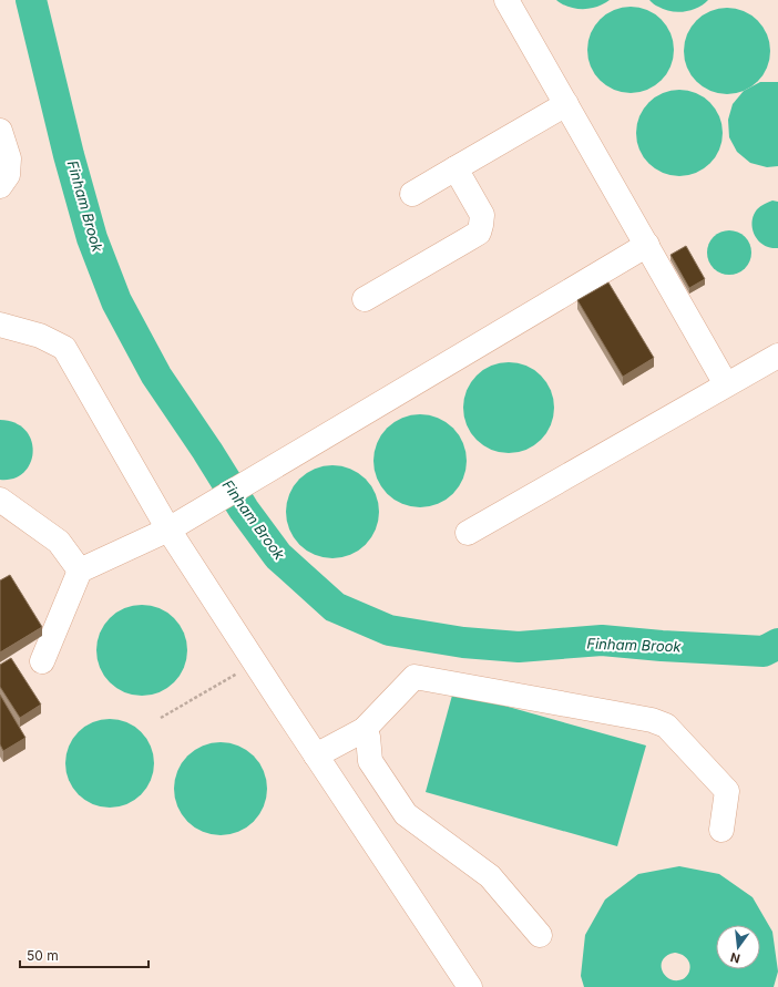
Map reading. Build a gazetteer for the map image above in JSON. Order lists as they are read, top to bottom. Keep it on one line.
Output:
{"water":["Finham Brook"],"scale_bar":"50 m","north":"bottom"}
